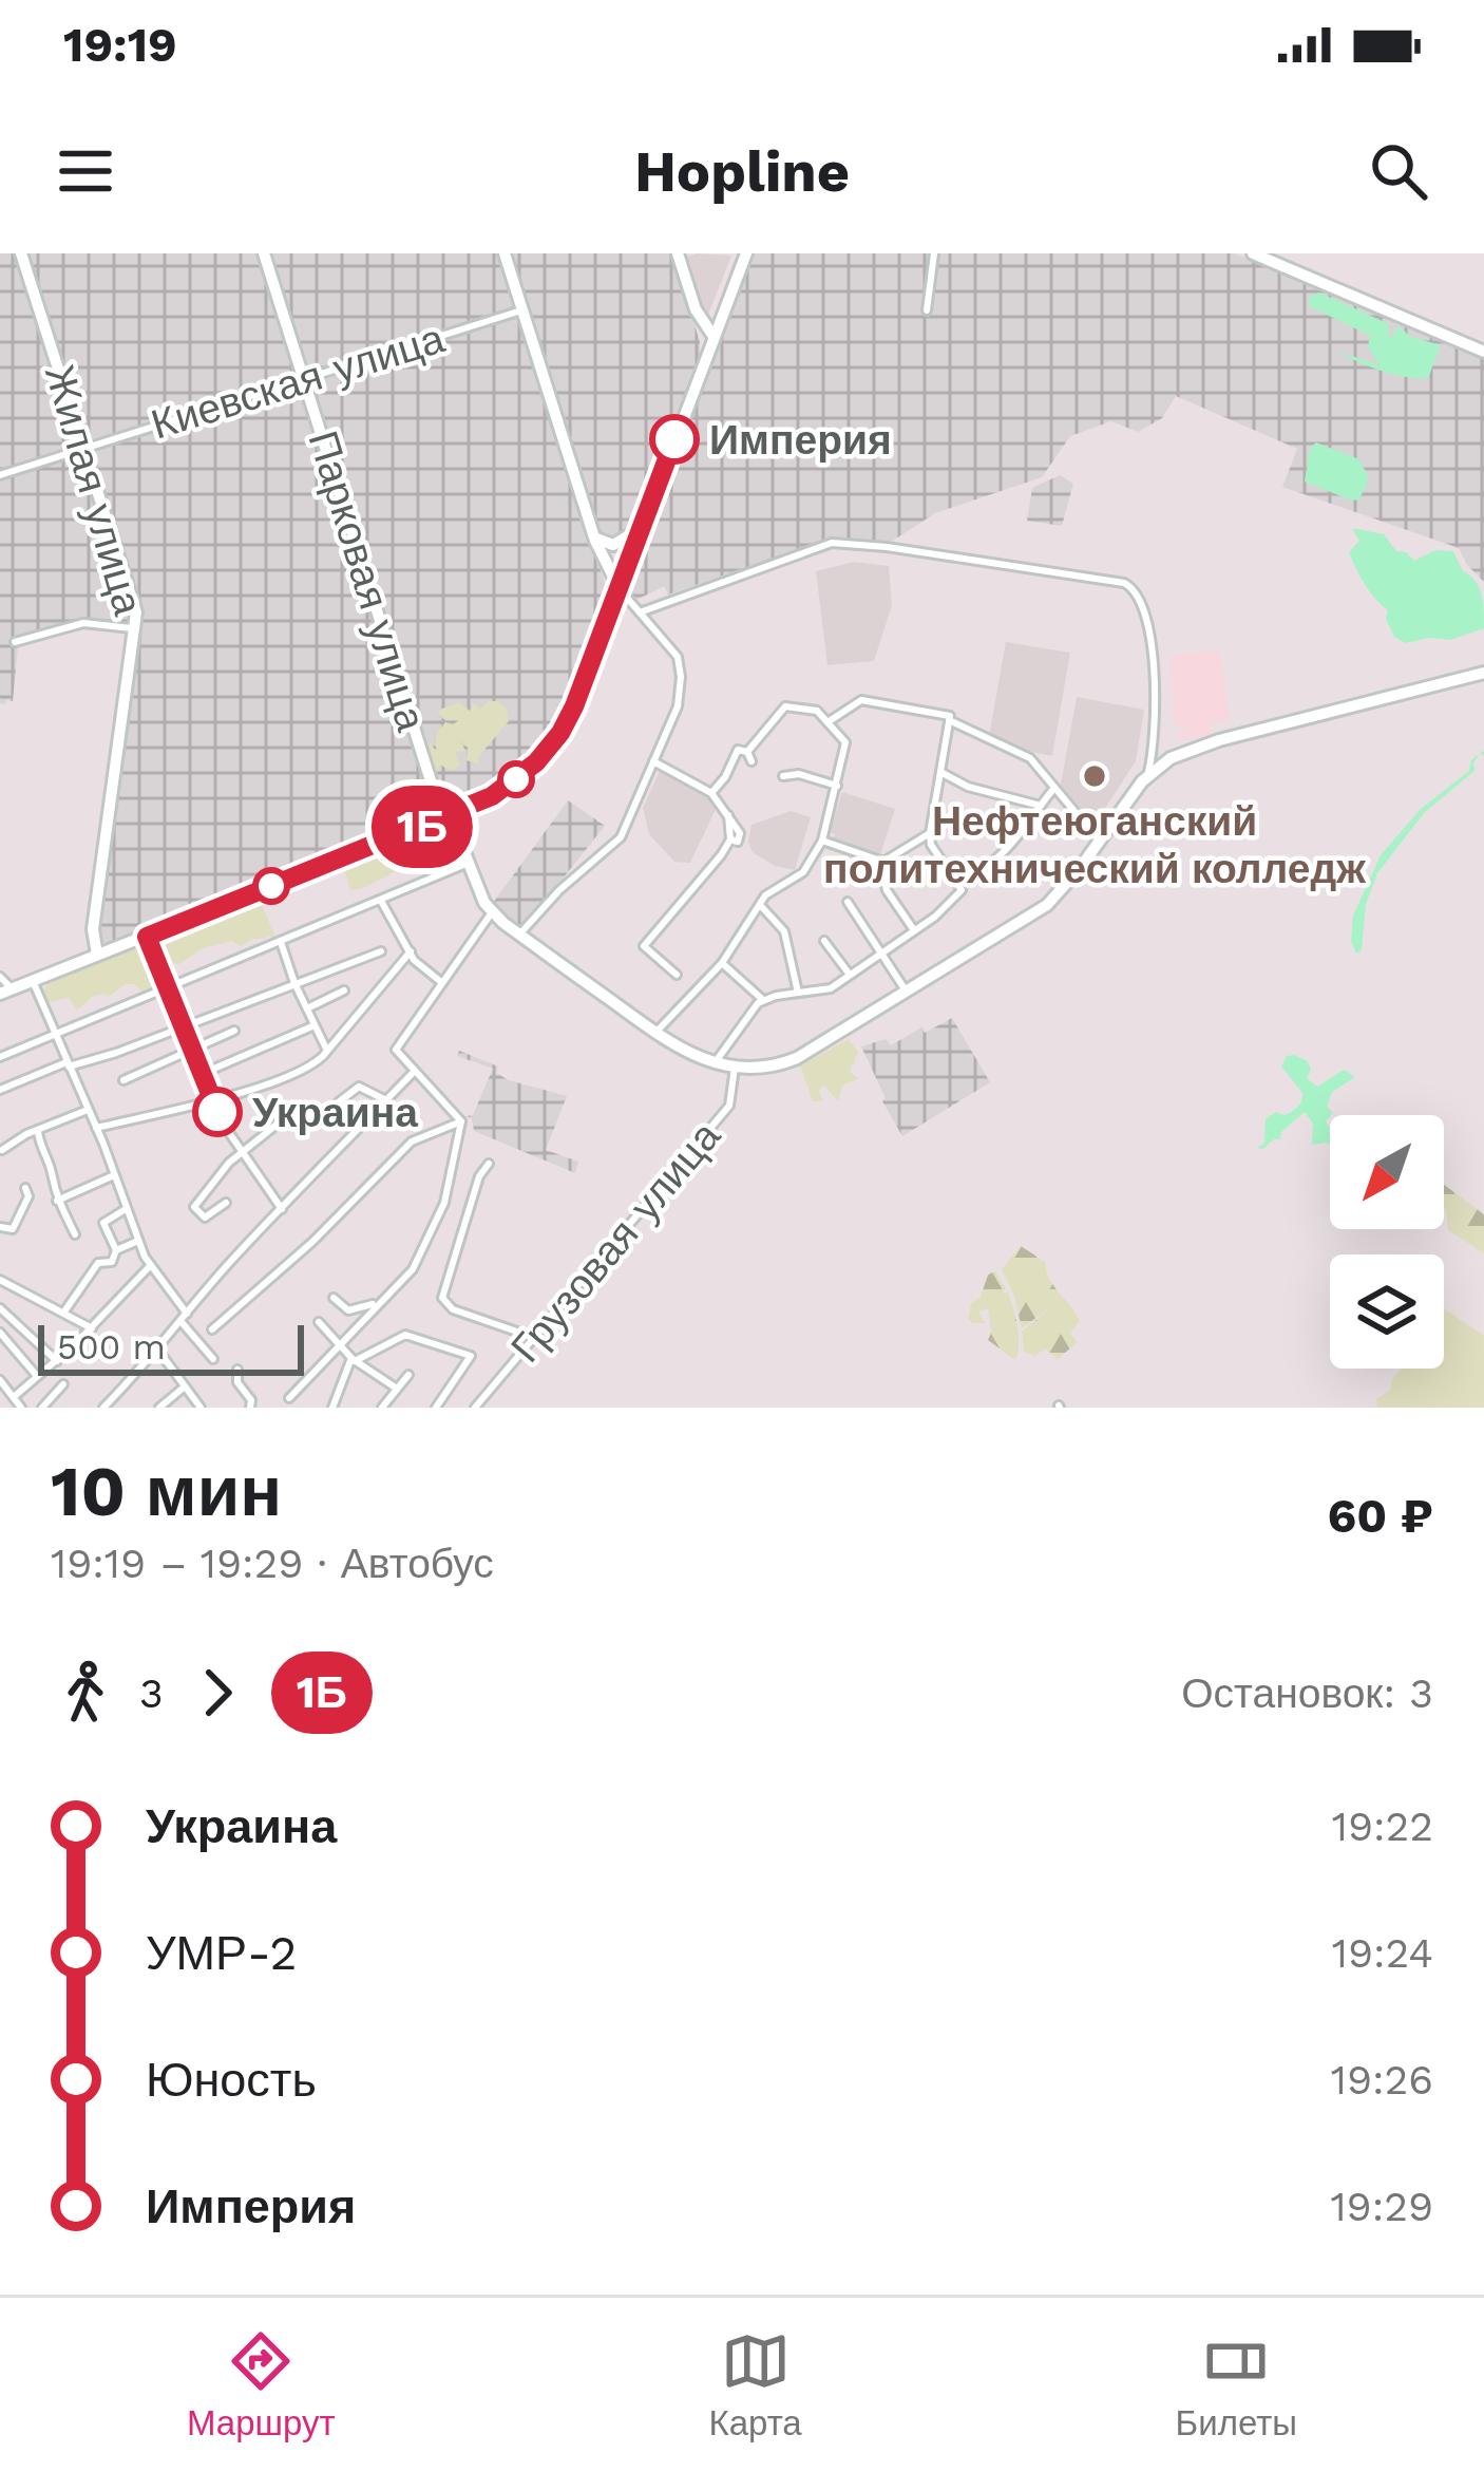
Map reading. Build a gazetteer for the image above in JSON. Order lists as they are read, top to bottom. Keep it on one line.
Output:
{"streets":{"main road":["Жилая улица","Парковая улица"],"street":["Киевская улица","Грузовая улица"]},"crossings":[["Киевская улица","Жилая улица"],["Киевская улица","Парковая улица"],["Парковая улица","Грузовая улица"]],"places":["Империя","Нефтеюганский политехнический колледж","Украина"],"lines":["bus line 1Б"],"scale_bar":"500 m","north":"bottom left","page":{"status":"19:19","header":"Hopline","on_map":"1Б","scale":"500 m","heading":["10 мин","19:19 – 19:29 · Автобус","60 ₽"],"legs":["3","1Б","Остановок: 3"],"list":[{"name":"Украина","value":"19:22"},{"name":"УМР-2","value":"19:24"},{"name":"Юность","value":"19:26"},{"name":"Империя","value":"19:29"}],"tabs":["Маршрут","Карта","Билеты"]}}
